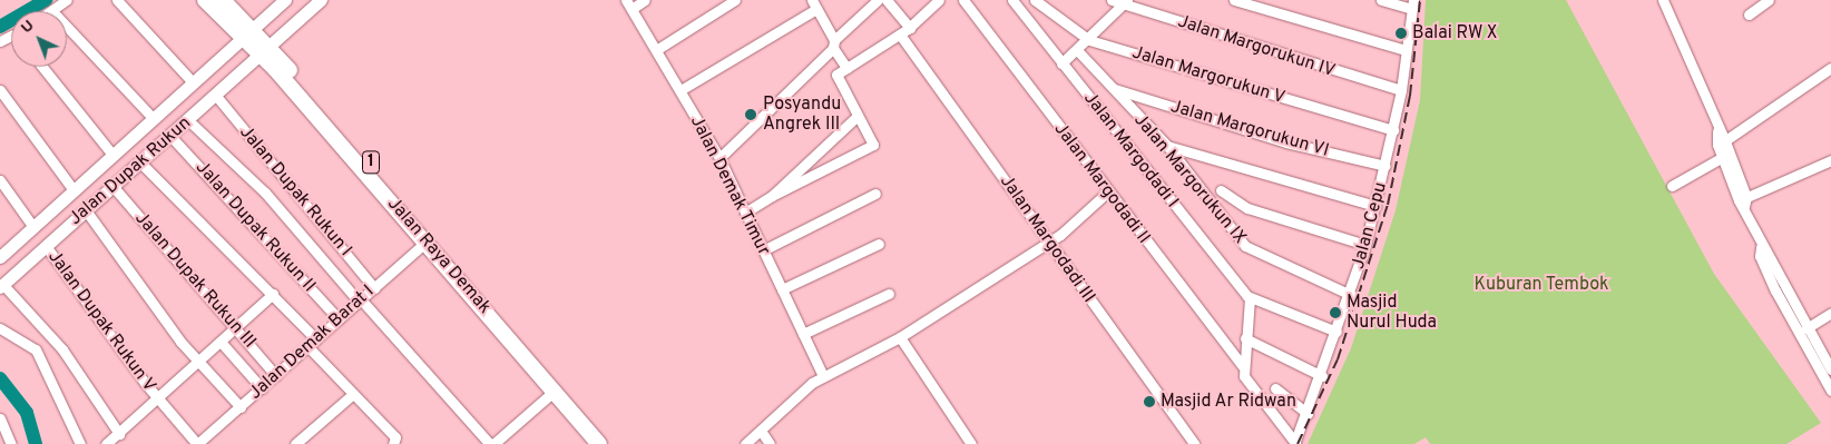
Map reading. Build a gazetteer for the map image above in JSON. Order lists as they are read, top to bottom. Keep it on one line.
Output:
{"streets":{"highway":["1","Jalan Raya Demak"],"main road":["Jalan Dupak Rukun"],"street":["Jalan Margorukun IV","Jalan Margorukun V","Jalan Margorukun VI","Jalan Margodadi I","Jalan Margorukun IX","Jalan Margodadi II","Jalan Demak Timur","Jalan Dupak Rukun I","Jalan Cepu","Jalan Dupak Rukun II","Jalan Margodadi III","Jalan Dupak Rukun III","Jalan Dupak Rukun V","Jalan Demak Barat I"]},"crossings":[["Jalan Margorukun IV","Jalan Cepu"],["Jalan Margorukun V","Jalan Cepu"],["Jalan Margorukun VI","Jalan Margorukun IX"],["Jalan Margorukun VI","Jalan Cepu"],["Jalan Dupak Rukun","Jalan Dupak Rukun I"],["Jalan Dupak Rukun","Jalan Dupak Rukun II"],["Jalan Dupak Rukun","Jalan Raya Demak"],["Jalan Dupak Rukun","Jalan Dupak Rukun III"],["Jalan Dupak Rukun","Jalan Dupak Rukun V"],["Jalan Margorukun IX","Jalan Cepu"],["Jalan Margodadi II","Jalan Cepu"],["Jalan Dupak Rukun I","Jalan Demak Barat I"],["Jalan Dupak Rukun II","Jalan Demak Barat I"],["Jalan Raya Demak","Jalan Demak Barat I"],["Jalan Dupak Rukun III","Jalan Demak Barat I"],["Jalan Dupak Rukun V","Jalan Demak Barat I"]],"parks":["Kuburan Tembok"],"places":["Balai RW X","Posyandu Angrek III","Masjid Nurul Huda","Masjid Ar Ridwan"],"north":"top left"}
